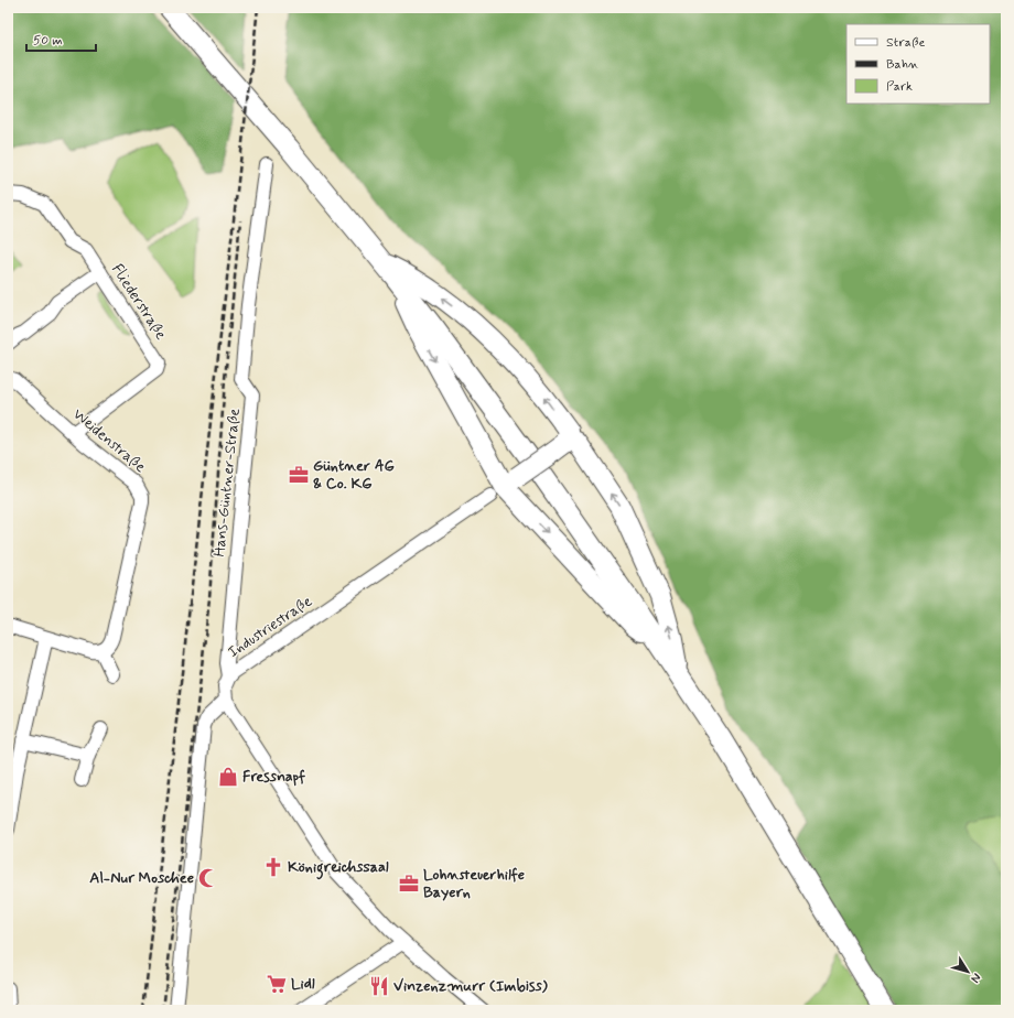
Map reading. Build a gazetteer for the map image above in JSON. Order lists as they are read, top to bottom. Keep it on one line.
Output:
{"streets":{"street":["Fliederstraße","Weidenstraße","Hans-Güntner-Straße","Industriestraße"]},"crossings":[["Fliederstraße","Weidenstraße"],["Hans-Güntner-Straße","Industriestraße"]],"places":{"office":["Güntner AG & Co. KG","Lohnsteuerhilfe Bayern"],"shop":["Fressnapf"],"church":["Königreichssaal"],"mosque":["Al-Nur Moschee"],"supermarket":["Lidl"],"restaurant":["Vinzenzmurr (Imbiss)"]},"legend":["Straße","Bahn","Park"],"scale_bar":"50 m","north":"bottom right"}
